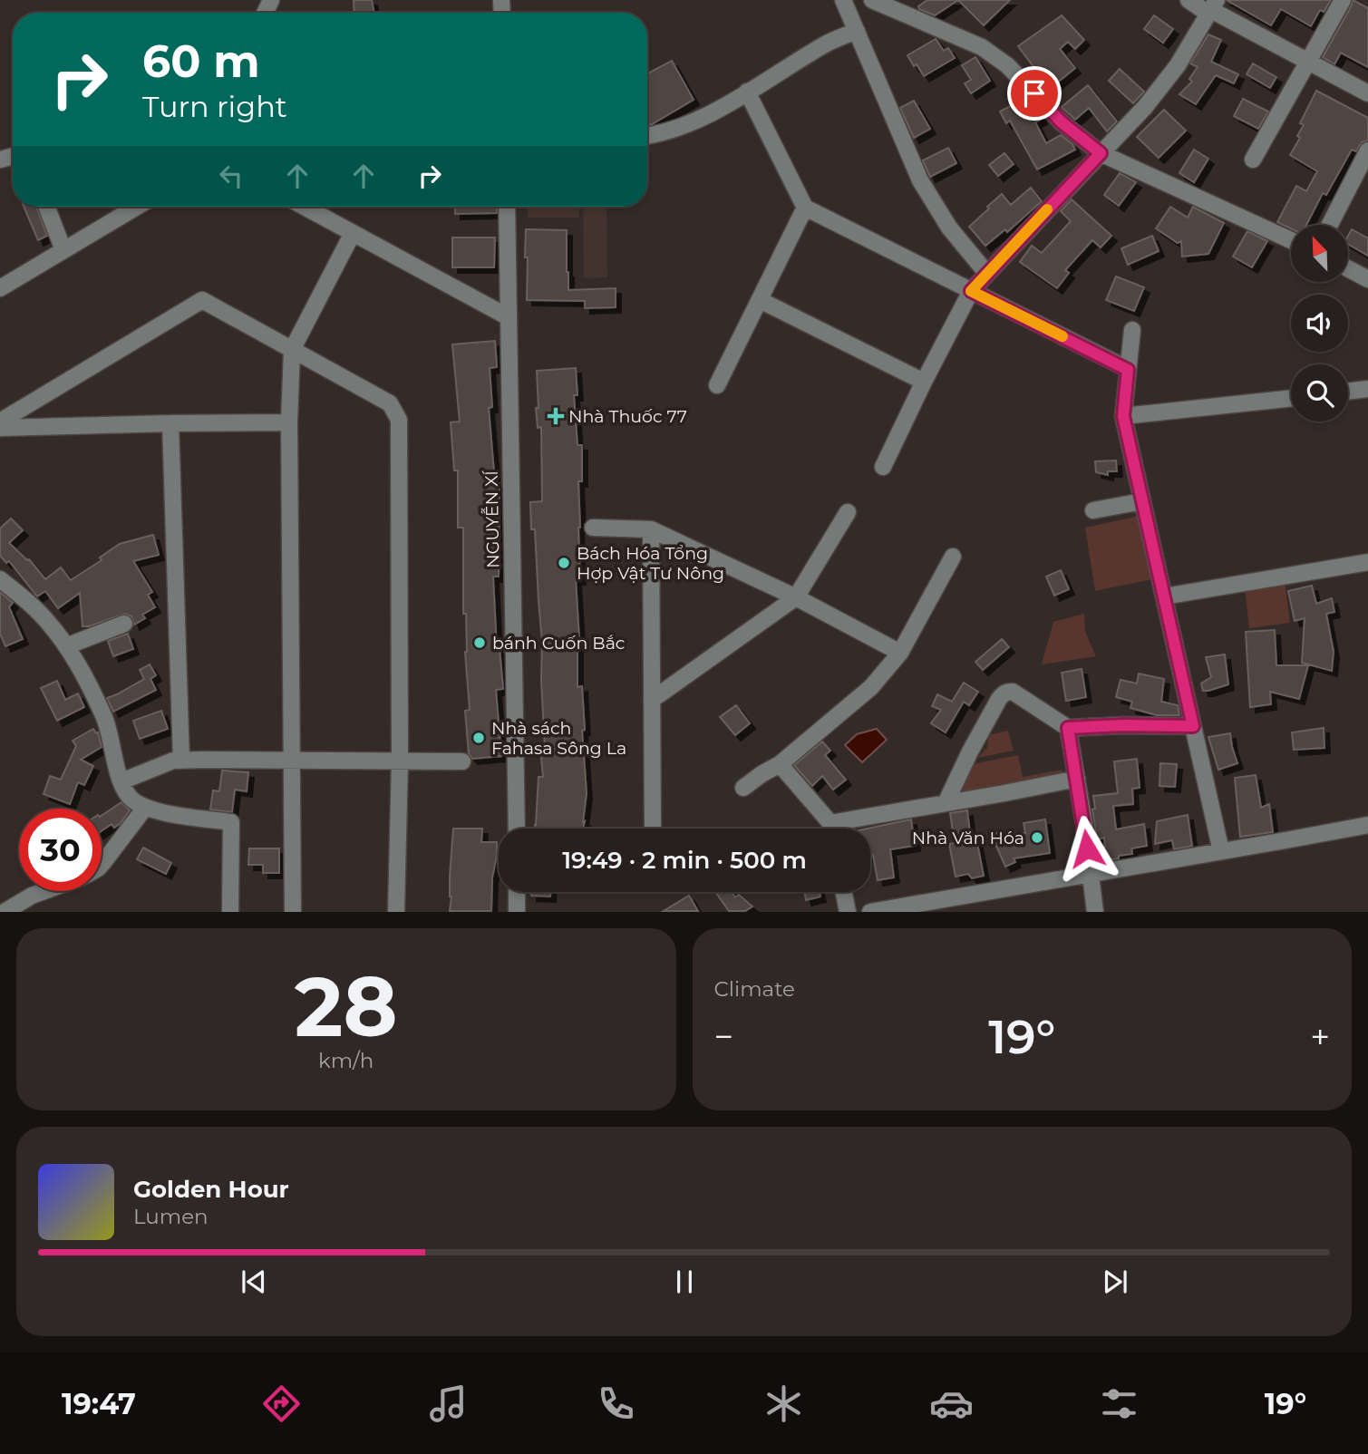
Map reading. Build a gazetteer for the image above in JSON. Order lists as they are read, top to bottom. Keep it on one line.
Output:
{"streets":{"street":["NGUYỄN XÍ"]},"places":{"health":["Nhà Thuốc 77"],"other":["Bách Hóa Tổng Hợp Vật Tư Nông","bánh Cuốn Bắc","Nhà sách Fahasa Sông La","Nhà Văn Hóa"]},"north":"top left","page":{"turn":["60 m","Turn right"],"limit":"30","trip":"19:49 · 2 min · 500 m","tile":[["28","km/h"],"Climate"],"heat":["−","19°","+"],"song":["Golden Hour","Lumen"],"tabs":["19:47","19°"]}}
